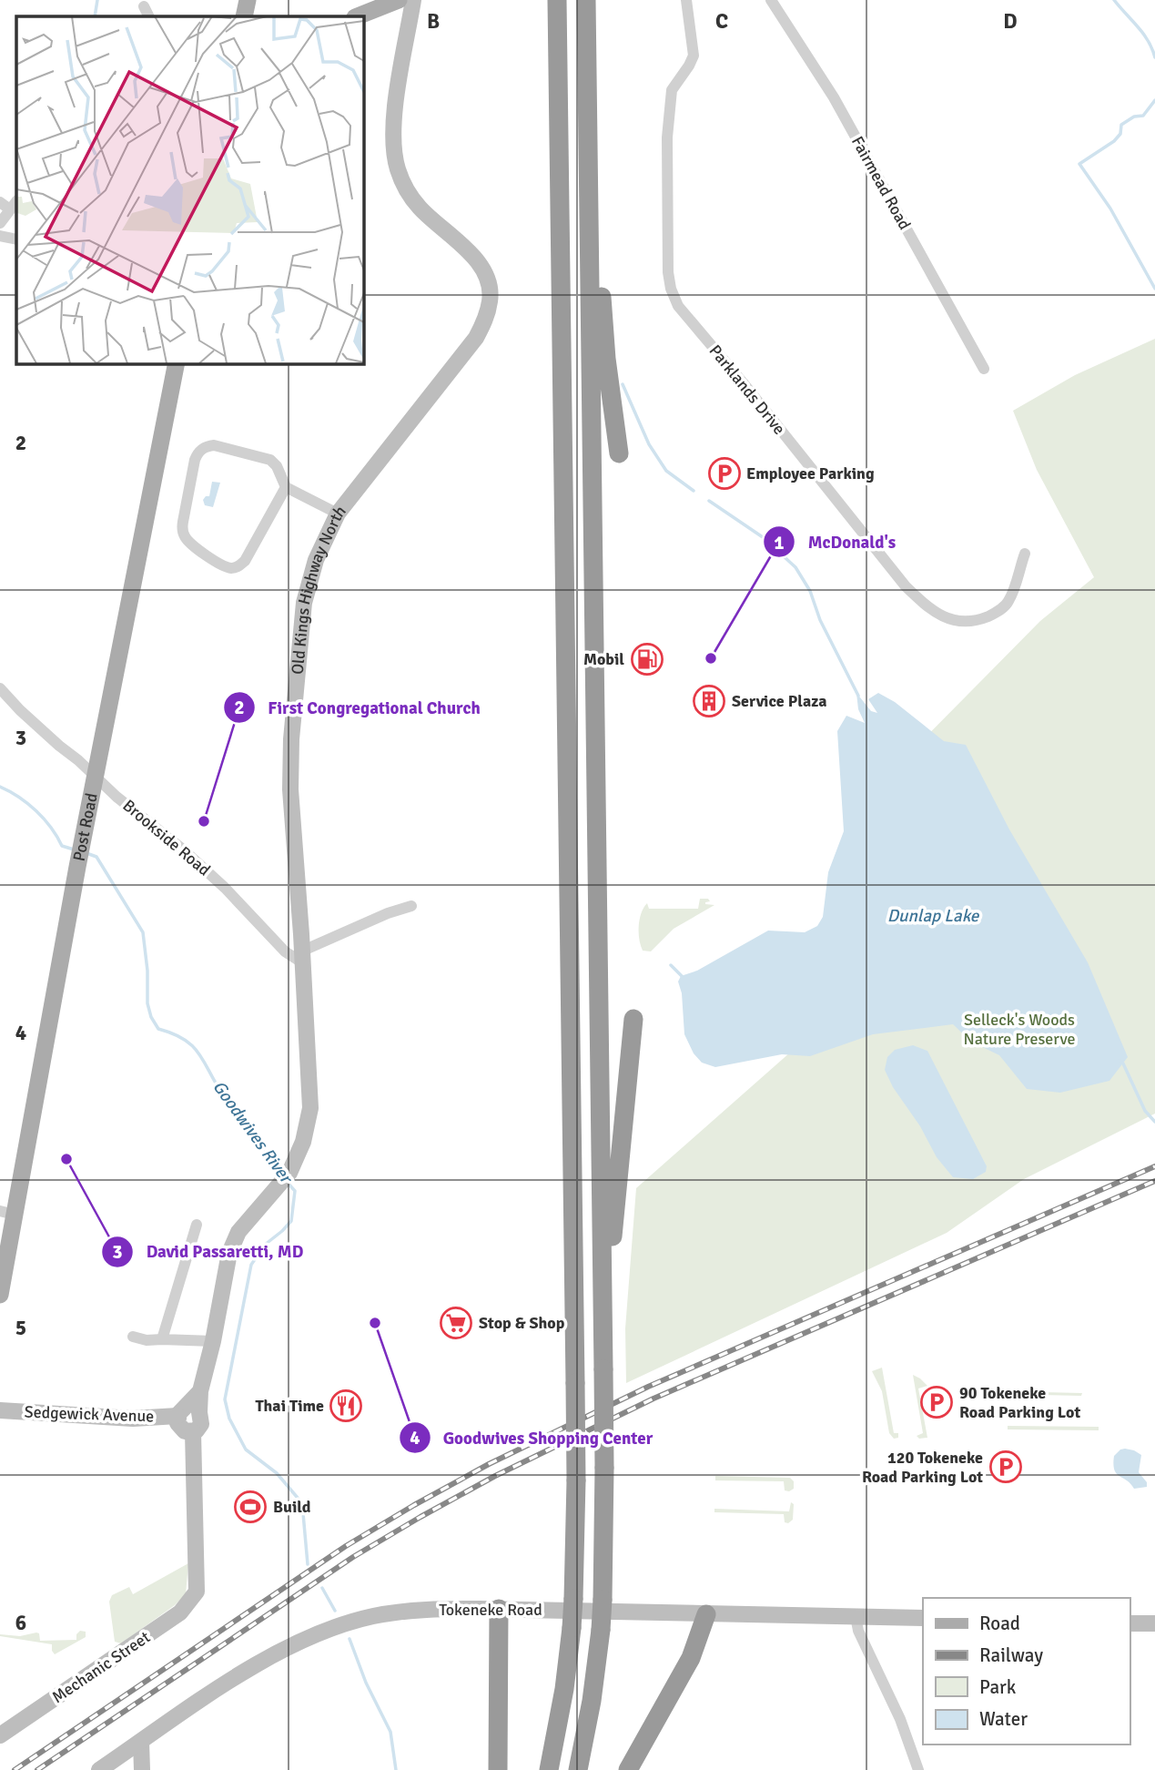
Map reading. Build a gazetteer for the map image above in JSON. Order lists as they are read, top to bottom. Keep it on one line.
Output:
{"streets":{"main road":["Post Road"],"street":["Fairmead Road","Parklands Drive","Old Kings Highway North","Brookside Road","Sedgewick Avenue","Tokeneke Road","Mechanic Street"]},"crossings":[["Old Kings Highway North","Brookside Road"],["Old Kings Highway North","Sedgewick Avenue"],["Old Kings Highway North","Mechanic Street"],["Post Road","Brookside Road"],["Sedgewick Avenue","Mechanic Street"]],"water":["Dunlap Lake","Goodwives River"],"parks":["Selleck's Woods Nature Preserve"],"places":{"parking":["Employee Parking","90 Tokeneke Road Parking Lot","120 Tokeneke Road Parking Lot"],"other":["McDonald's","First Congregational Church","David Passaretti, MD","Goodwives Shopping Center"],"fuel station":["Mobil"],"building":["Service Plaza"],"supermarket":["Stop & Shop"],"restaurant":["Thai Time"],"sports":["Build"]},"legend":["Road","Railway","Park","Water"],"grid":{"columns":["B","C","D"],"rows":["2","3","4","5","6"]}}
